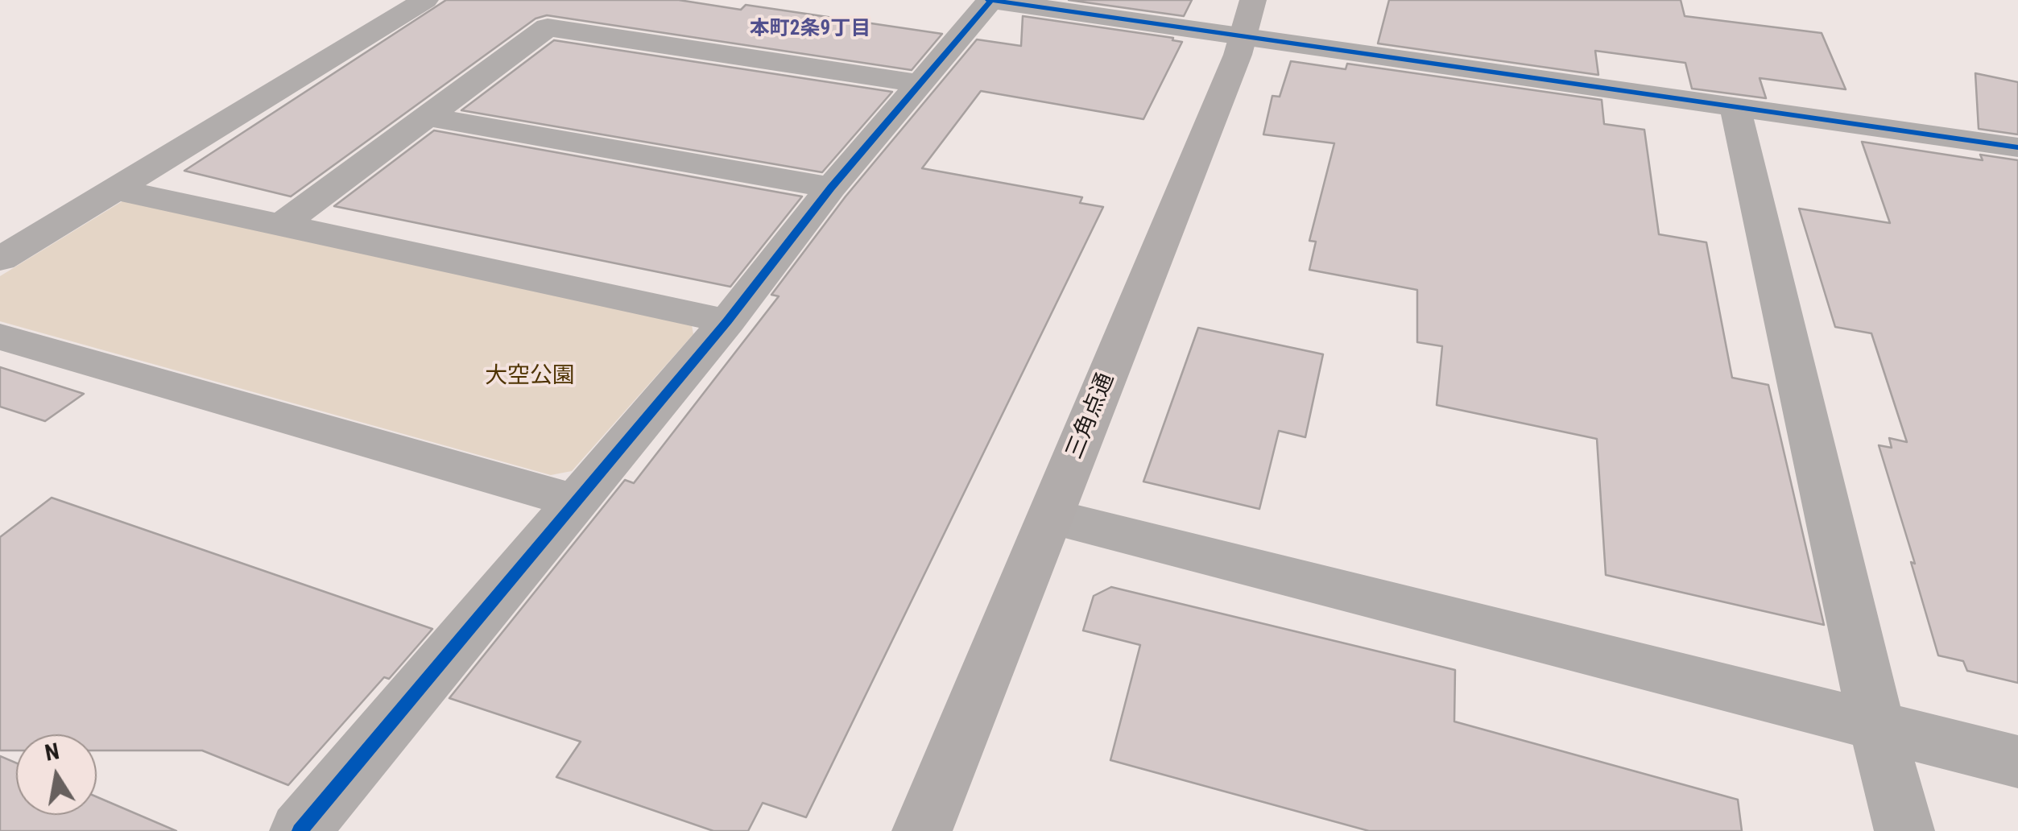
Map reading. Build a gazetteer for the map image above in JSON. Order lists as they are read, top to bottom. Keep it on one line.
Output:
{"streets":{"street":["三角点通"]},"districts":["本町2条9丁目"],"parks":["大空公園"],"north":"top"}
